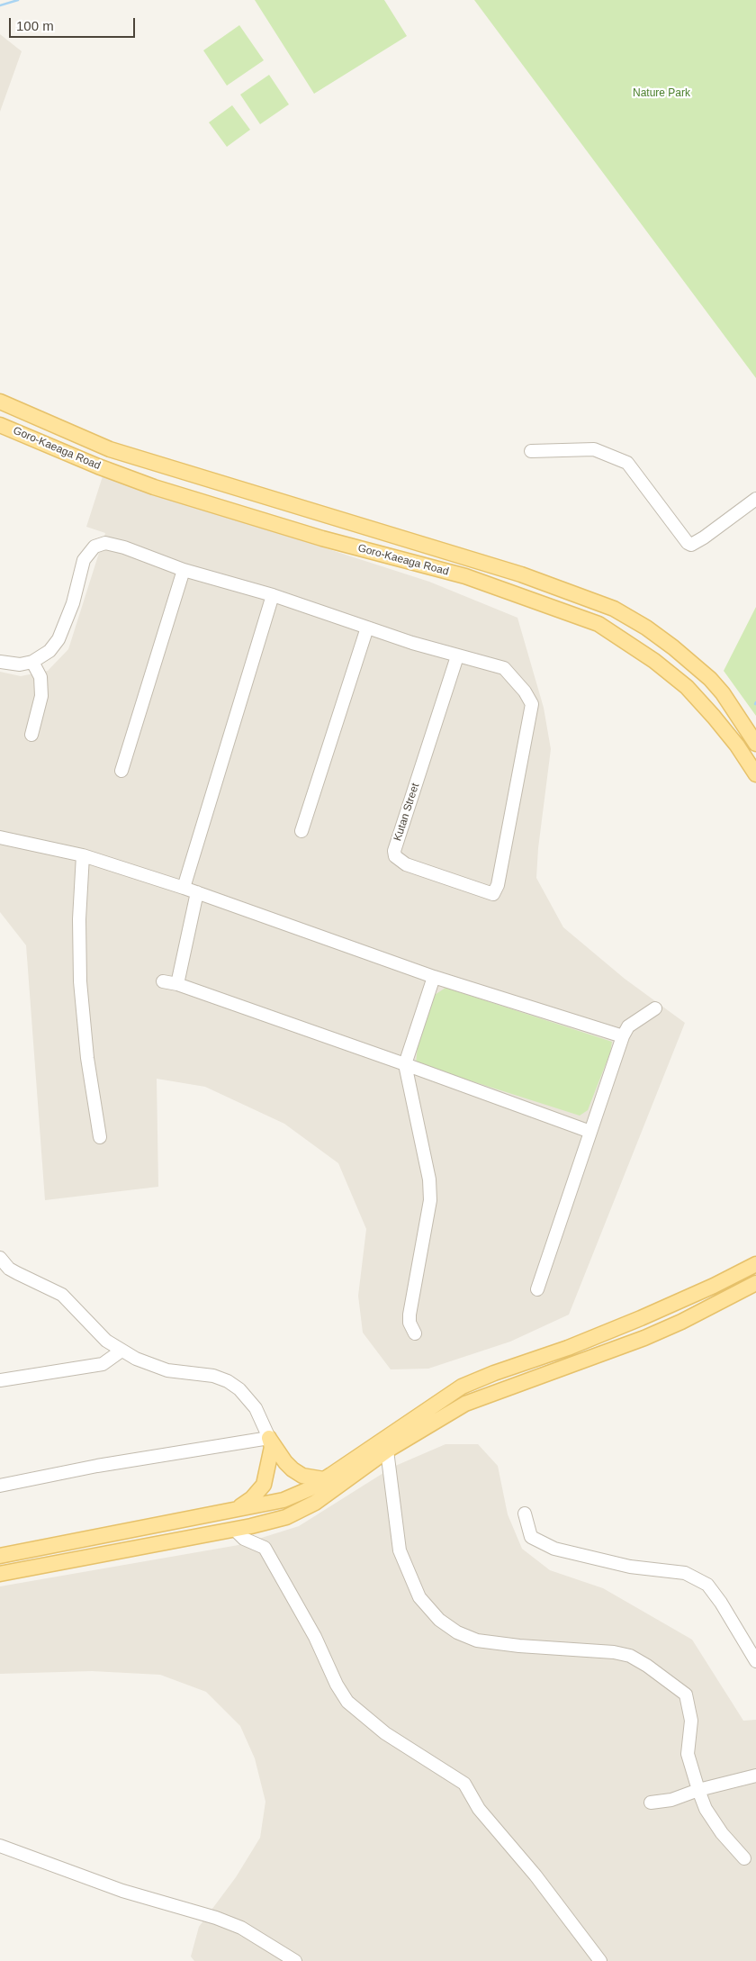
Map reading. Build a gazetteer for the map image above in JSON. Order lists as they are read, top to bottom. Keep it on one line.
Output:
{"streets":{"main road":["Goro-Kaeaga Road"],"street":["Kutan Street"]},"parks":["Nature Park"],"scale_bar":"100 m"}
